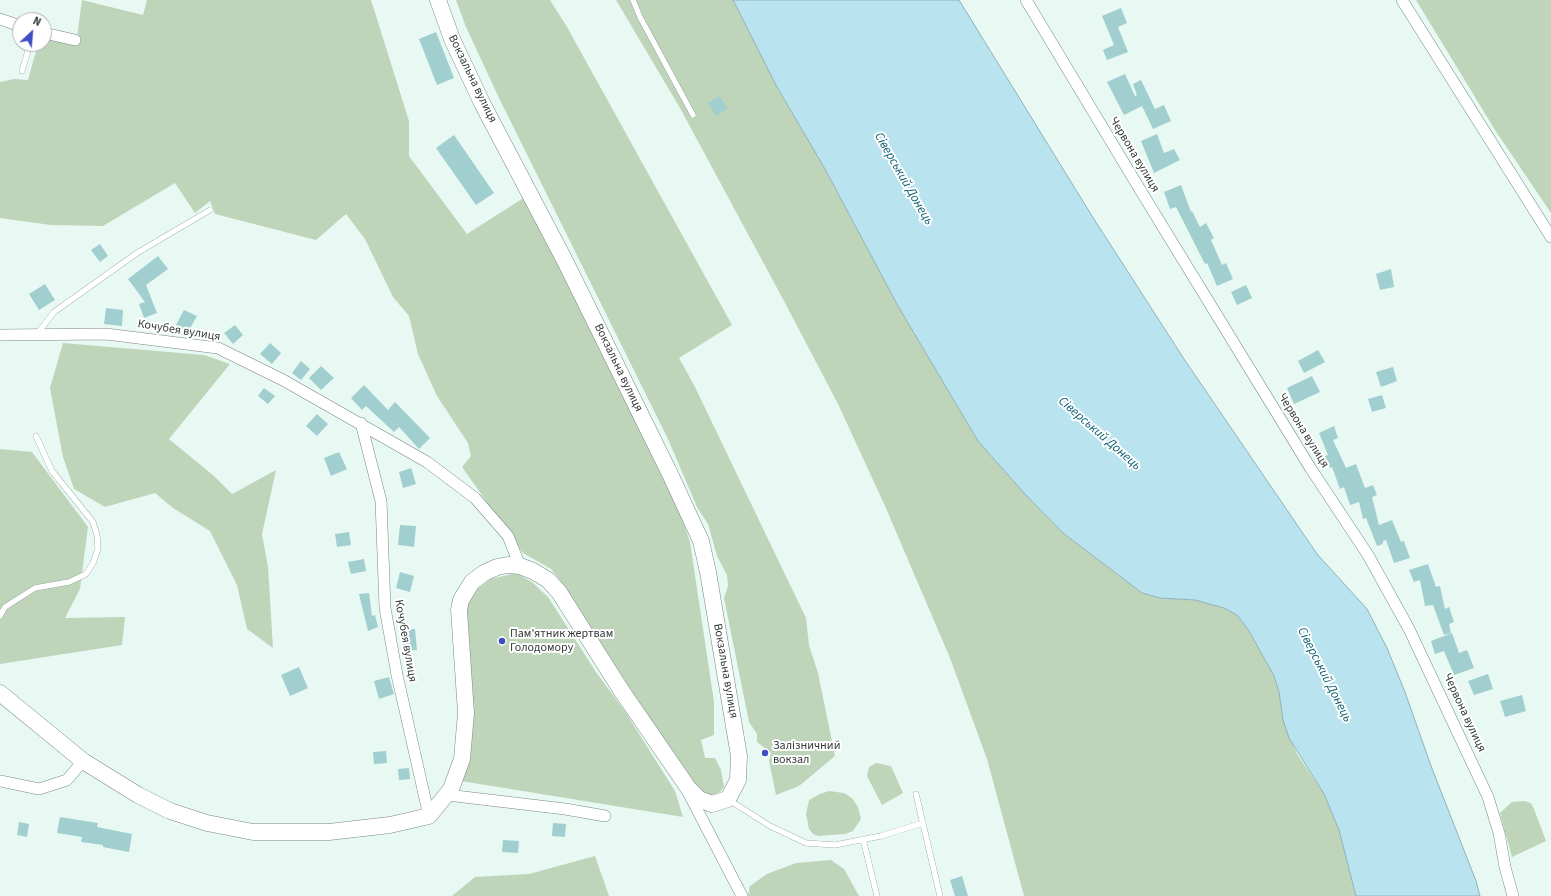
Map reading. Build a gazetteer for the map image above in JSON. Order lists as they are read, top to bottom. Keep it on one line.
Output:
{"streets":{"main road":["Вокзальна вулиця"],"street":["Червона вулиця","Кочубея вулиця"]},"water":["Сіверський Донець"],"places":["Пам'ятник жертвам Голодомору","Залізничний вокзал"],"north":"top right"}
